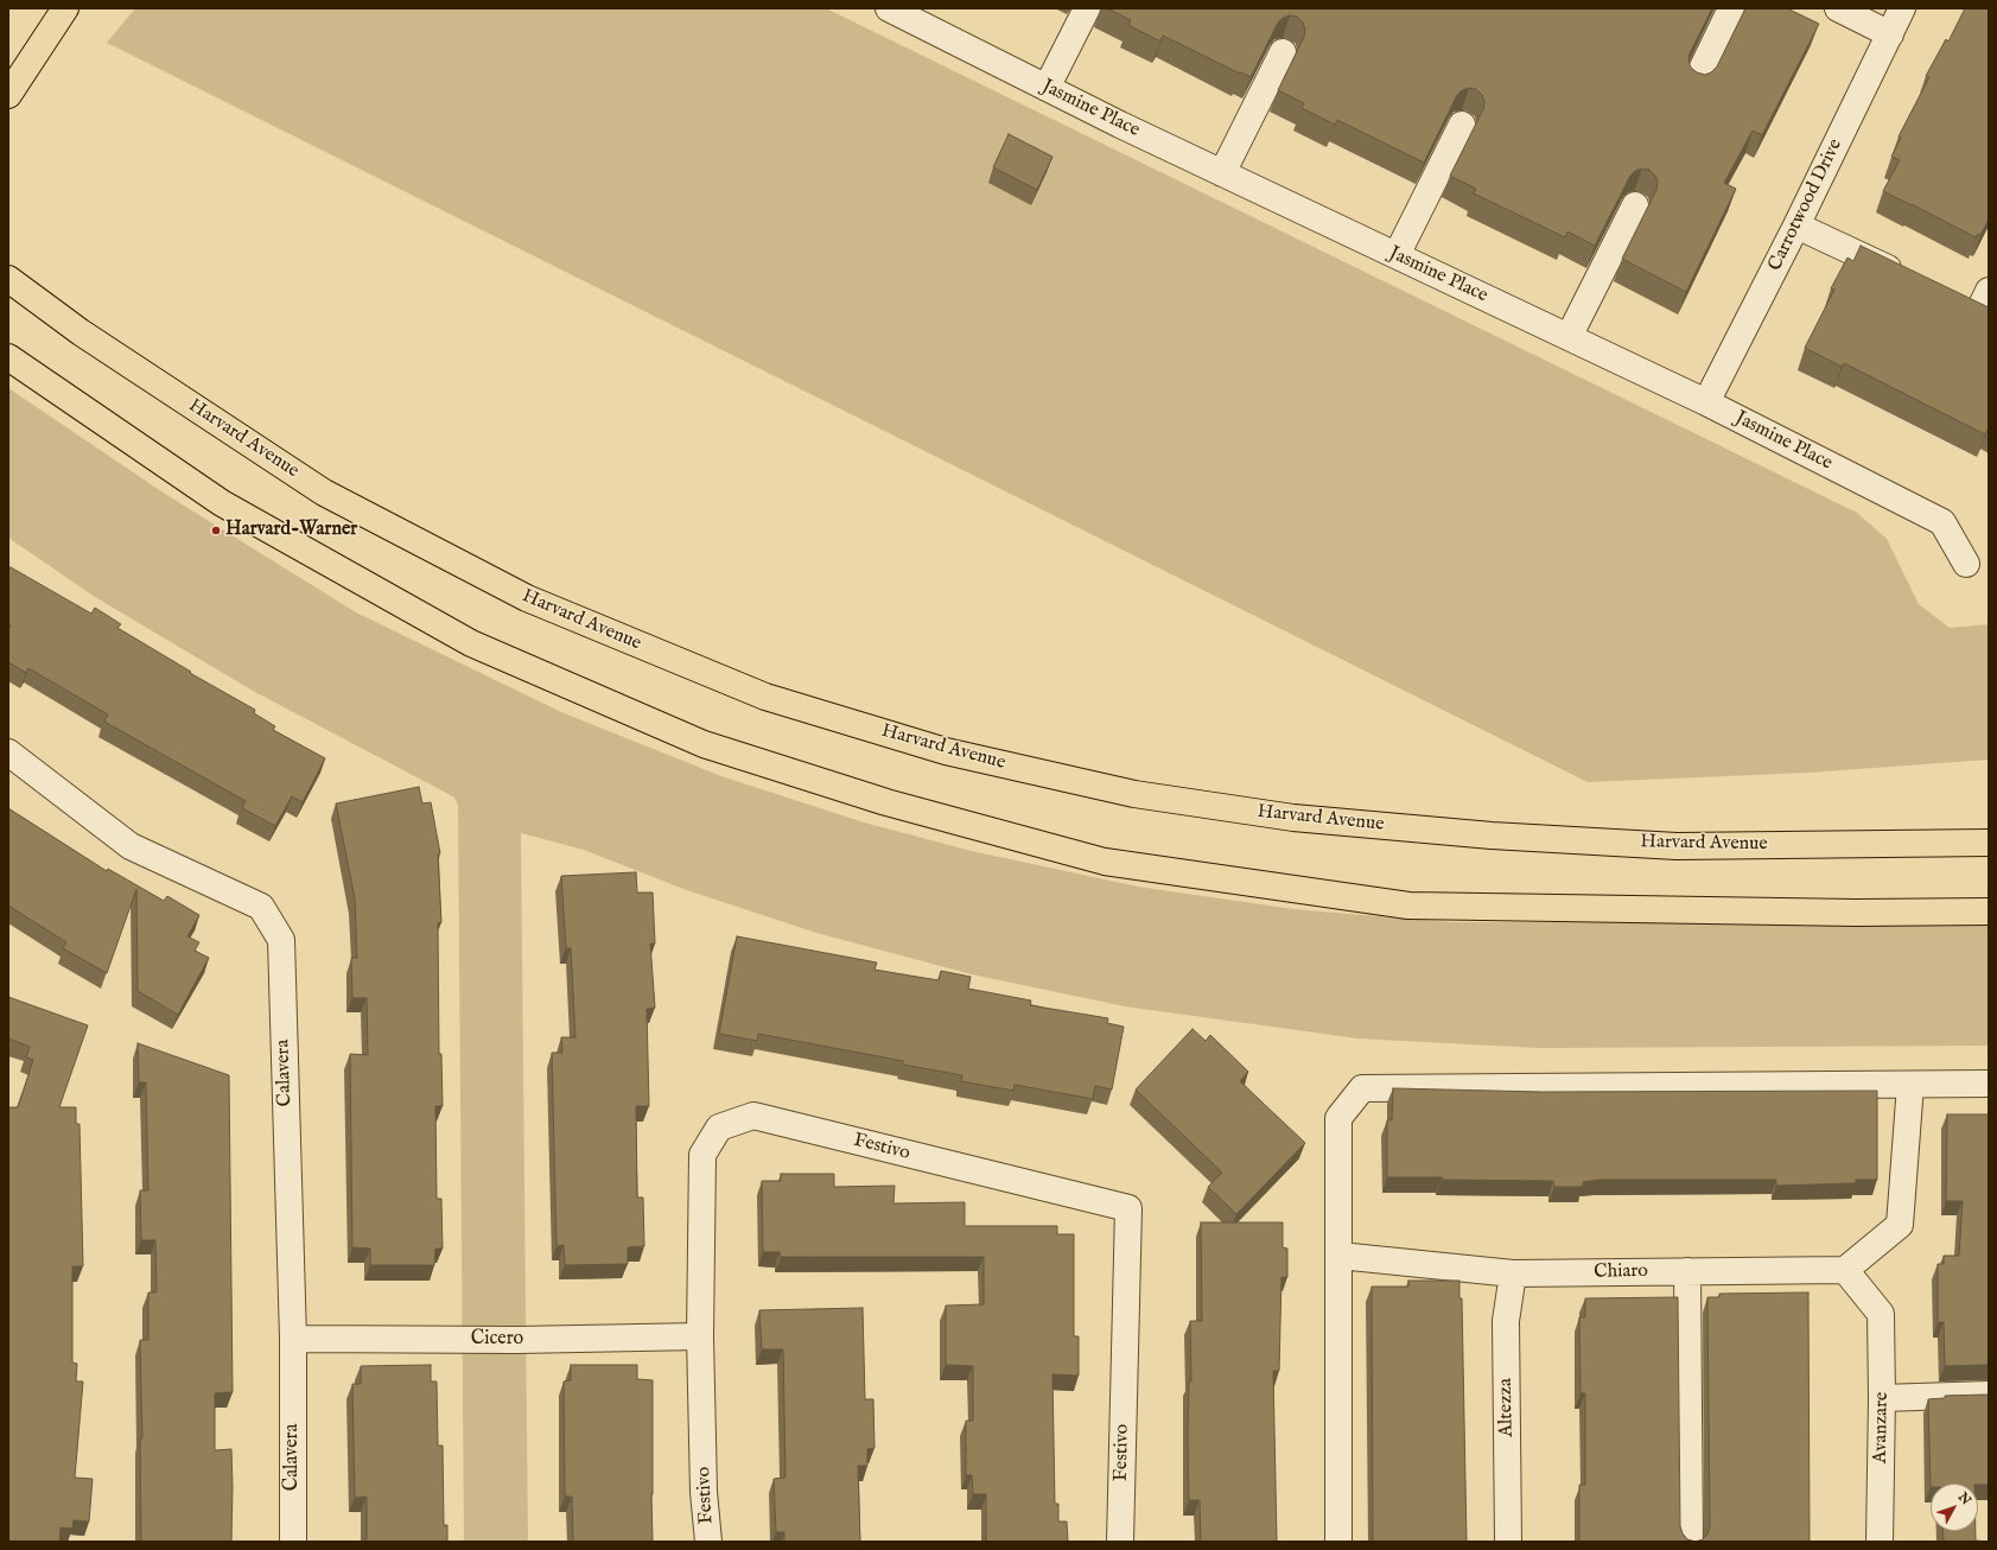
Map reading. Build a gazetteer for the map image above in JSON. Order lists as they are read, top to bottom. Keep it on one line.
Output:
{"streets":{"main road":["Harvard Avenue"],"street":["Jasmine Place","Carrotwood Drive","Calavera","Festivo","Chiaro","Cicero","Altezza","Avanzare"]},"crossings":[["Jasmine Place","Carrotwood Drive"],["Calavera","Cicero"],["Festivo","Cicero"],["Chiaro","Altezza"],["Chiaro","Avanzare"]],"places":["Harvard-Warner"],"north":"top right"}
